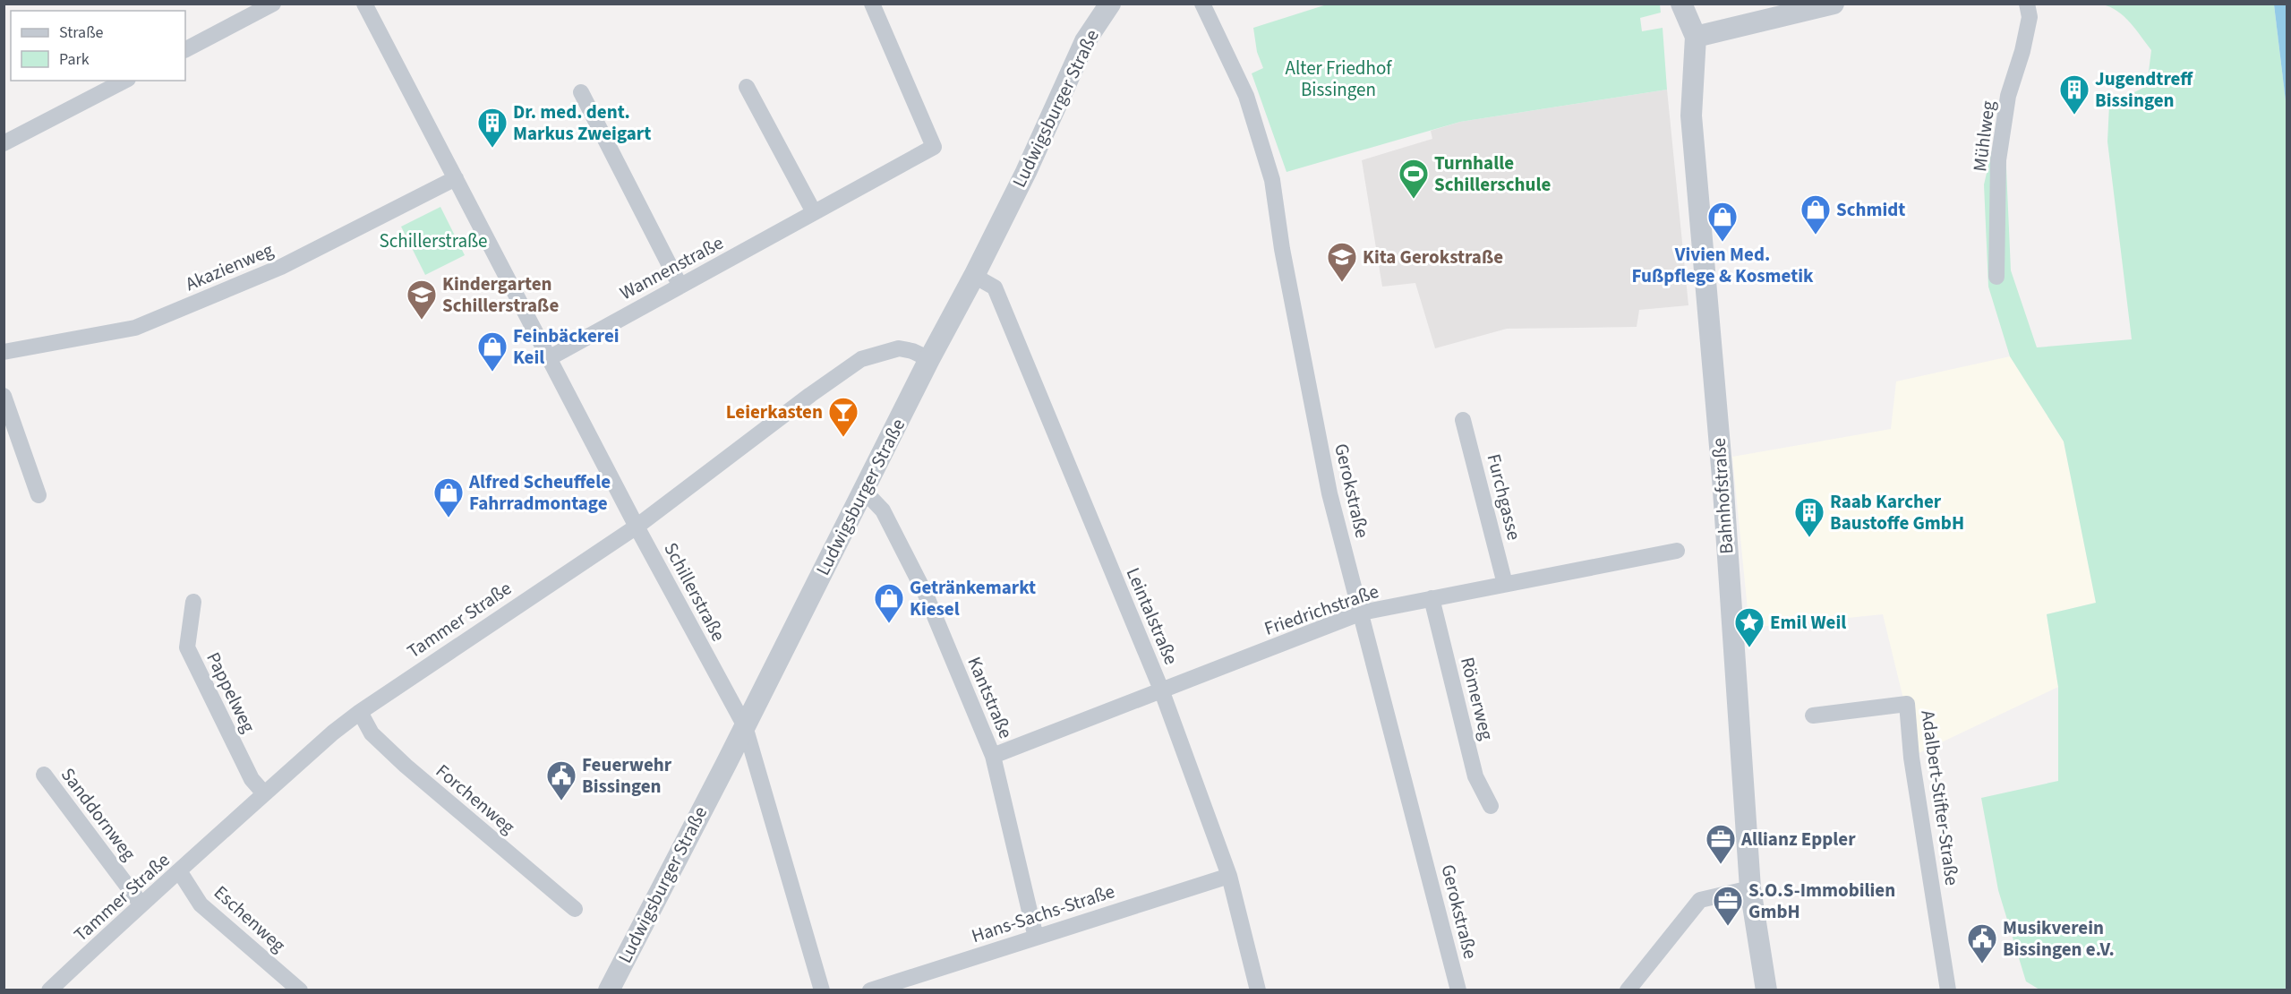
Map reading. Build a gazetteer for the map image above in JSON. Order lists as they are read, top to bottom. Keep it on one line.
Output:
{"streets":{"street":["Ludwigsburger Straße","Mühlweg","Akazienweg","Wannenstraße","Gerokstraße","Bahnhofstraße","Furchgasse","Schillerstraße","Friedrichstraße","Leintalstraße","Tammer Straße","Pappelweg","Kantstraße","Römerweg","Adalbert-Stifter-Straße","Forchenweg","Sanddornweg","Hans-Sachs-Straße","Eschenweg"]},"crossings":[["Ludwigsburger Straße","Schillerstraße"],["Ludwigsburger Straße","Leintalstraße"],["Ludwigsburger Straße","Tammer Straße"],["Ludwigsburger Straße","Kantstraße"],["Akazienweg","Schillerstraße"],["Wannenstraße","Schillerstraße"],["Gerokstraße","Friedrichstraße"],["Furchgasse","Friedrichstraße"],["Schillerstraße","Tammer Straße"],["Friedrichstraße","Leintalstraße"],["Friedrichstraße","Kantstraße"],["Friedrichstraße","Römerweg"],["Leintalstraße","Hans-Sachs-Straße"],["Tammer Straße","Pappelweg"],["Tammer Straße","Forchenweg"],["Tammer Straße","Sanddornweg"],["Tammer Straße","Eschenweg"],["Kantstraße","Hans-Sachs-Straße"]],"parks":["Alter Friedhof Bissingen","Schillerstraße"],"places":{"building":["Jugendtreff Bissingen","Dr. med. dent. Markus Zweigart","Raab Karcher Baustoffe GmbH"],"sports":["Turnhalle Schillerschule"],"shop":["Schmidt","Vivien Med. Fußpflege & Kosmetik","Feinbäckerei Keil","Alfred Scheuffele Fahrradmontage","Getränkemarkt Kiesel"],"school or university":["Kita Gerokstraße","Kindergarten Schillerstraße"],"bar":["Leierkasten"],"place":["Emil Weil"],"public building":["Feuerwehr Bissingen","Musikverein Bissingen e.V."],"office":["Allianz Eppler","S.O.S-Immobilien GmbH"]},"legend":["Straße","Park"]}
